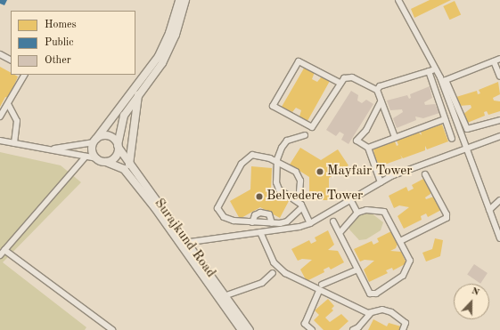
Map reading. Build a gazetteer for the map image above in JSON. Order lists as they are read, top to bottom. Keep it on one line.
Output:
{"streets":{"main road":["Surajkund Road"]},"places":["Mayfair Tower","Belvedere Tower"],"legend":["Homes","Public","Other"],"north":"top"}
